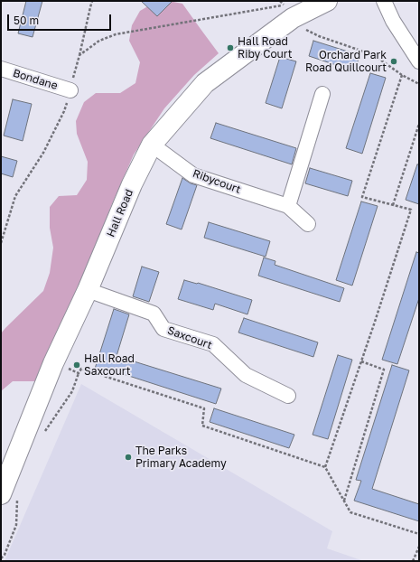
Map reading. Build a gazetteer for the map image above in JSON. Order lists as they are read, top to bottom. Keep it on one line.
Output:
{"streets":{"street":["Bondane","Ribycourt","Hall Road","Saxcourt"]},"crossings":[["Ribycourt","Hall Road"],["Hall Road","Saxcourt"]],"places":["Hall Road Riby Court","Orchard Park Road Quillcourt","Hall Road Saxcourt","The Parks Primary Academy"],"scale_bar":"50 m"}
